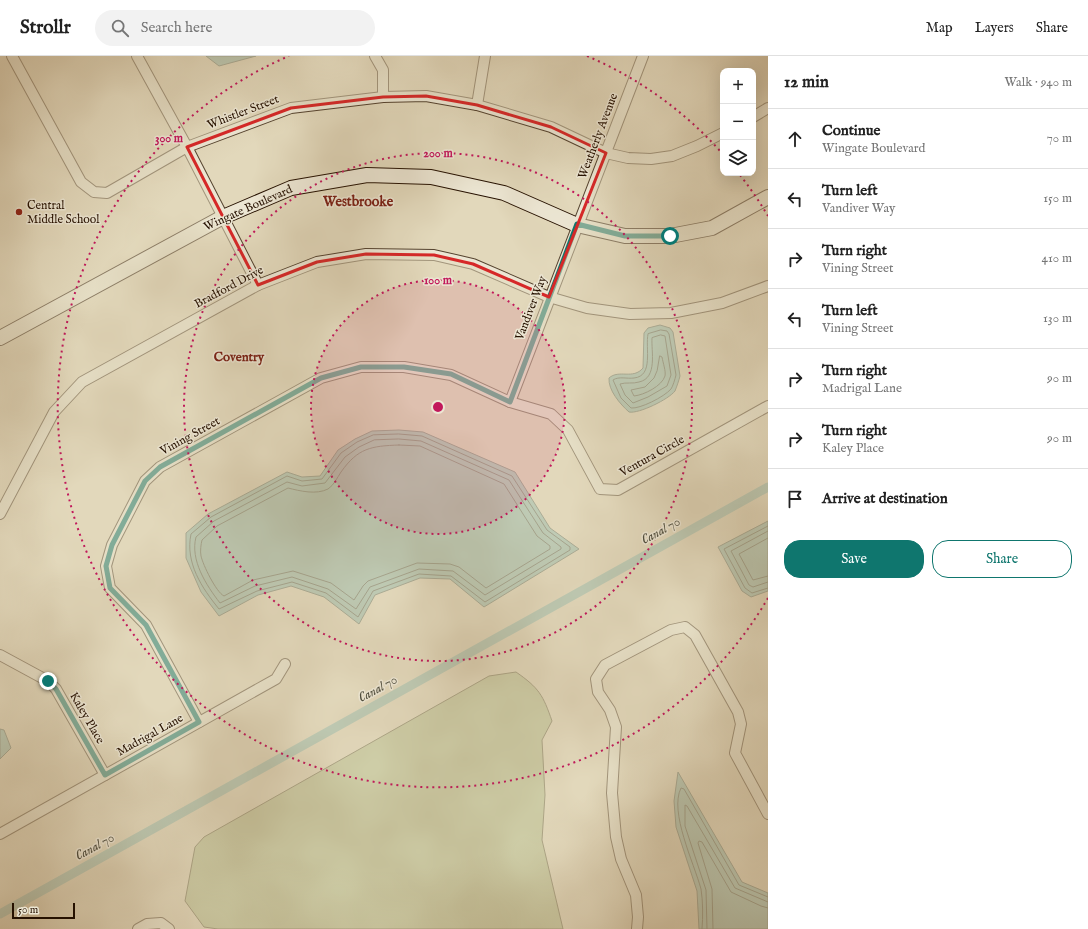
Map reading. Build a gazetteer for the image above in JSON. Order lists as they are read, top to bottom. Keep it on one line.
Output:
{"streets":{"street":["Whistler Street","Weatherly Avenue","Wingate Boulevard","Bradford Drive","Vandiver Way","Vining Street","Ventura Circle","Kaley Place","Madrigal Lane"]},"crossings":[["Whistler Street","Weatherly Avenue"],["Weatherly Avenue","Wingate Boulevard"],["Weatherly Avenue","Vandiver Way"],["Wingate Boulevard","Vandiver Way"],["Bradford Drive","Vandiver Way"],["Vandiver Way","Vining Street"],["Vandiver Way","Ventura Circle"],["Vining Street","Ventura Circle"],["Vining Street","Madrigal Lane"],["Kaley Place","Madrigal Lane"]],"districts":["Westbrooke","Coventry"],"water":["Canal 70"],"places":["Central Middle School"],"scale_bar":"50 m","page":{"header":"Strollr","search":"Search here","nav":["Map","Layers","Share"],"heading":["12 min","Walk · 940 m"],"map_buttons":["+","−"],"list":[["Continue","Wingate Boulevard","70 m"],["Turn left","Vandiver Way","150 m"],["Turn right","Vining Street","410 m"],["Turn left","Vining Street","130 m"],["Turn right","Madrigal Lane","90 m"],["Turn right","Kaley Place","90 m"],"Arrive at destination"],"buttons":["Save","Share"],"scale":"50 m"},"rings":["300 m","200 m","100 m"]}
